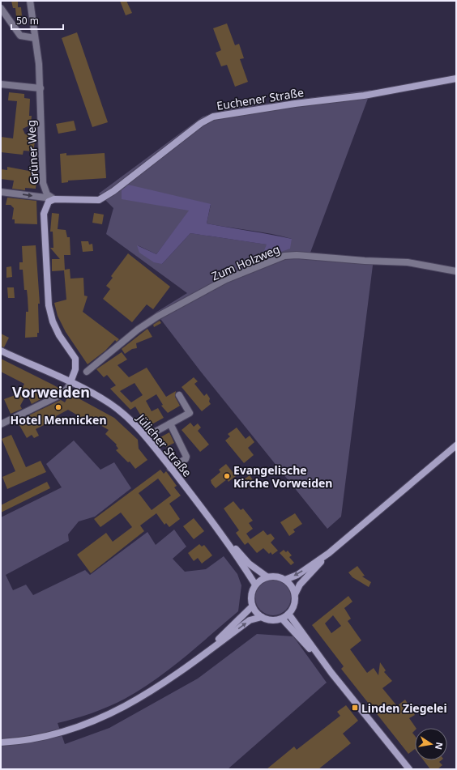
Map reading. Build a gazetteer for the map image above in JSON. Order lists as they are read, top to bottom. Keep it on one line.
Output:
{"streets":{"main road":["Euchener Straße","Jülicher Straße"],"street":["Grüner Weg","Zum Holzweg"]},"crossings":[["Euchener Straße","Grüner Weg"]],"districts":["Vorweiden"],"places":{"other":["Hotel Mennicken","Evangelische Kirche Vorweiden"],"transit":["Linden Ziegelei"]},"scale_bar":"50 m","north":"right"}
